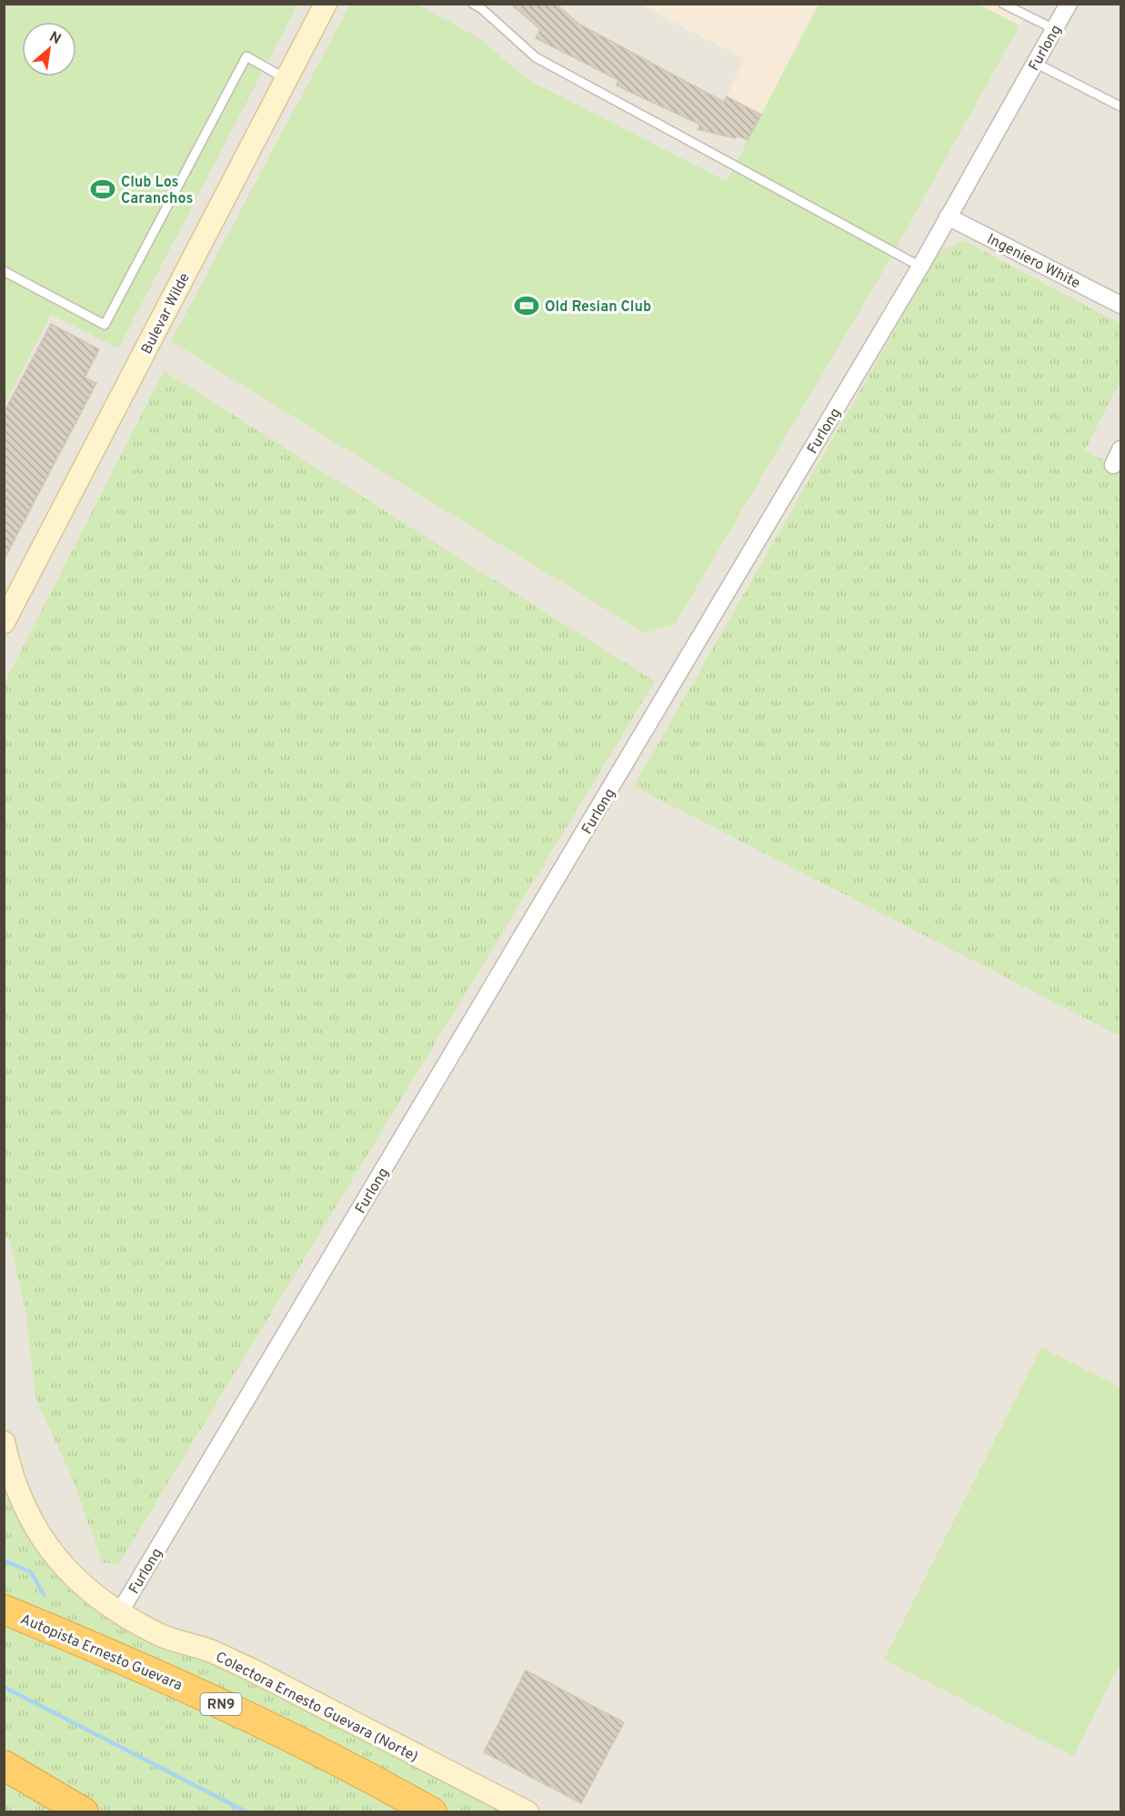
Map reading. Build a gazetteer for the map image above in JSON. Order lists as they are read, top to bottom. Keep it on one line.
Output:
{"streets":{"highway":["Autopista Ernesto Guevara","RN9"],"main road":["Bulevar Wilde","Colectora Ernesto Guevara (Norte)"],"street":["Furlong","Ingeniero White"]},"crossings":[["Furlong","Ingeniero White"],["Furlong","Colectora Ernesto Guevara (Norte)"]],"places":{"sports":["Club Los Caranchos","Old Resian Club"]},"north":"top right"}
